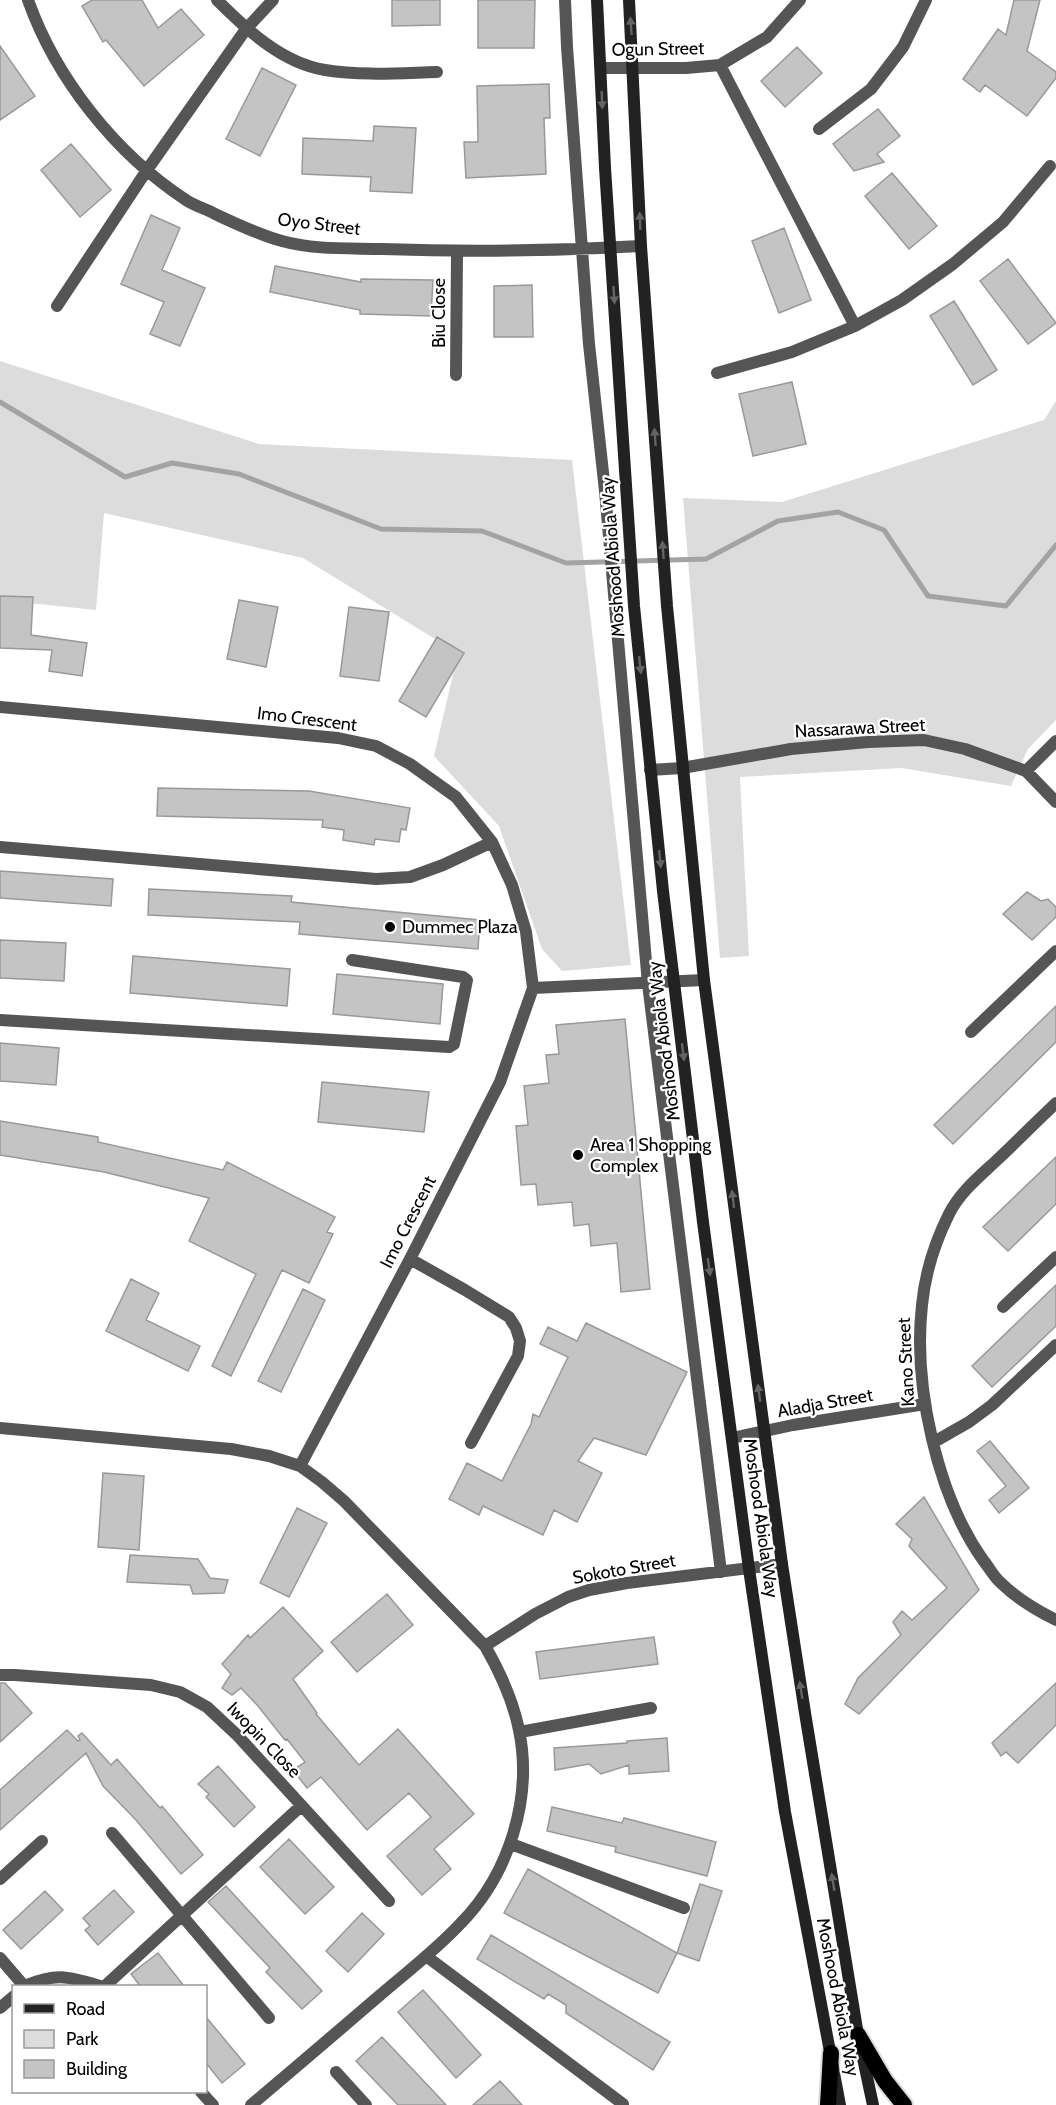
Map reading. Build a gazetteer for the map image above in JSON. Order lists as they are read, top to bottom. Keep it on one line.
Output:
{"streets":{"main road":["Moshood Abiola Way"],"street":["Ogun Street","Oyo Street","Biu Close","Imo Crescent","Nassarawa Street","Kano Street","Aladja Street","Sokoto Street","Iwopin Close"]},"crossings":[["Ogun Street","Moshood Abiola Way"],["Oyo Street","Biu Close"],["Oyo Street","Moshood Abiola Way"],["Moshood Abiola Way","Nassarawa Street"],["Moshood Abiola Way","Aladja Street"],["Moshood Abiola Way","Sokoto Street"],["Kano Street","Aladja Street"]],"places":["Dummec Plaza","Area 1 Shopping Complex"],"legend":["Road","Park","Building"]}
